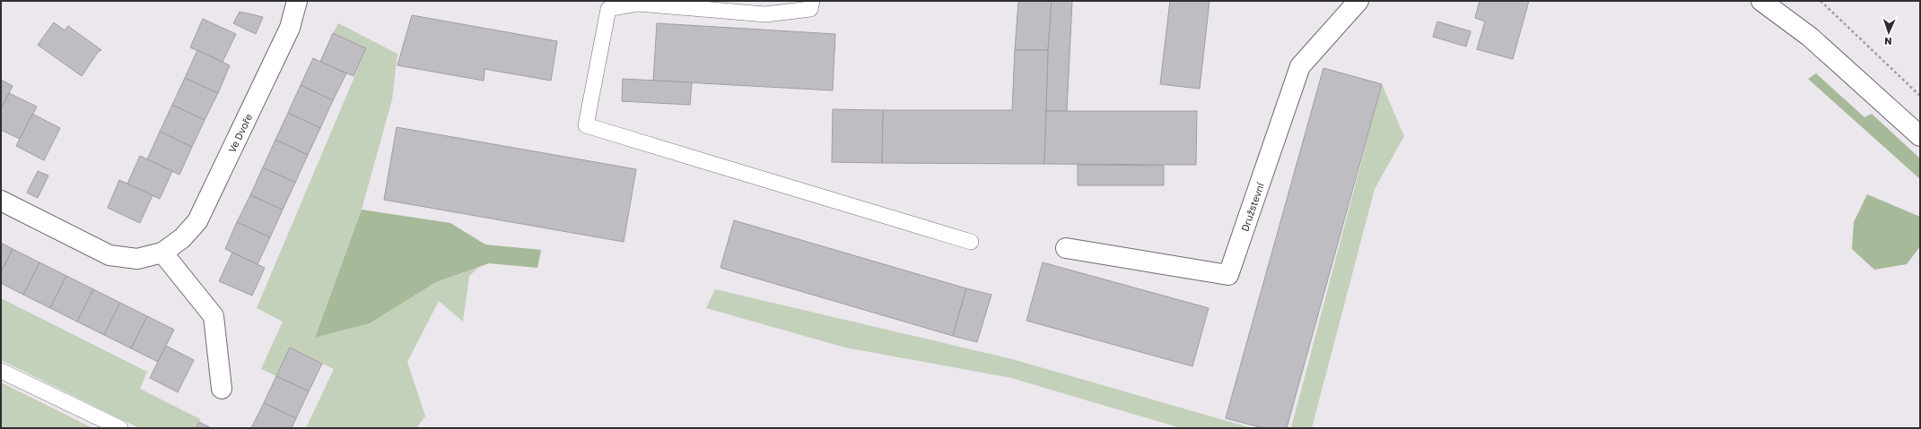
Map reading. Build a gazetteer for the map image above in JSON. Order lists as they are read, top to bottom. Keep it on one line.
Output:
{"streets":{"street":["Ve Dvoře","Družstevní"]},"north":"bottom"}
